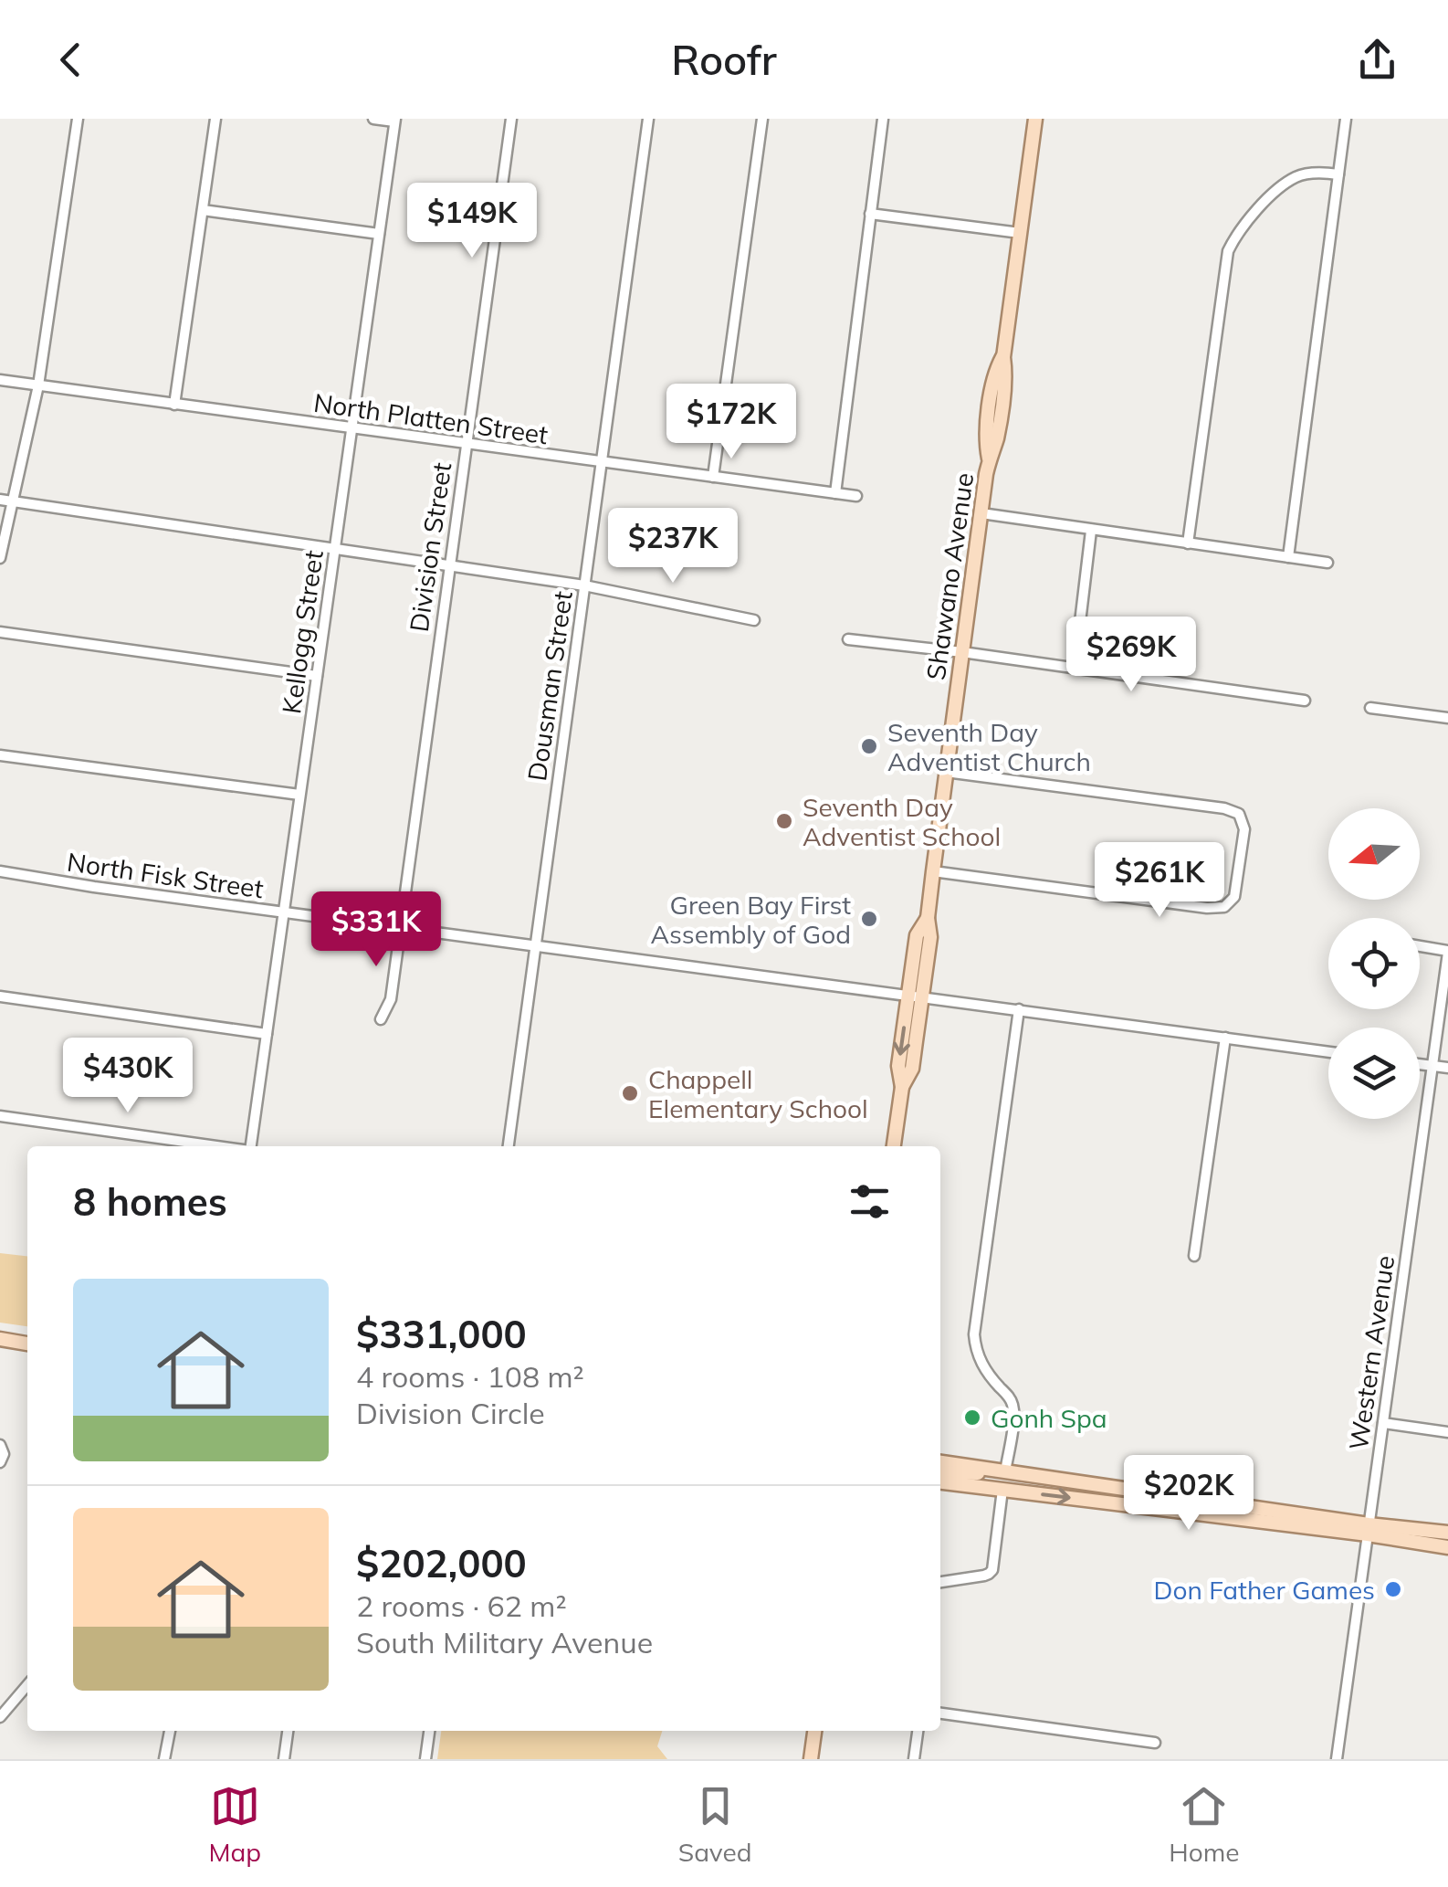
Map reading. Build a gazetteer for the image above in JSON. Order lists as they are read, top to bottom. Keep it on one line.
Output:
{"streets":{"main road":["Shawano Avenue"],"street":["North Platten Street","Division Street","Kellogg Street","Dousman Street","North Fisk Street","Western Avenue"]},"crossings":[["North Platten Street","Division Street"],["North Platten Street","Kellogg Street"],["North Platten Street","Dousman Street"],["Division Street","North Fisk Street"],["Shawano Avenue","North Fisk Street"],["Kellogg Street","North Fisk Street"],["Dousman Street","North Fisk Street"]],"places":["Seventh Day Adventist Church","Seventh Day Adventist School","Green Bay First Assembly of God","Chappell Elementary School","Gonh Spa","Don Father Games"],"north":"left","page":{"header":"Roofr","price":["$149K","$172K","$237K","$269K","$261K","$331K","$430K","$202K"],"heading":"8 homes","list":[{"name":"$331,000","note":"4 rooms · 108 m² · Division Circle"},{"name":"$202,000","note":"2 rooms · 62 m² · South Military Avenue"}],"tabs":["Map","Saved","Home"]}}
